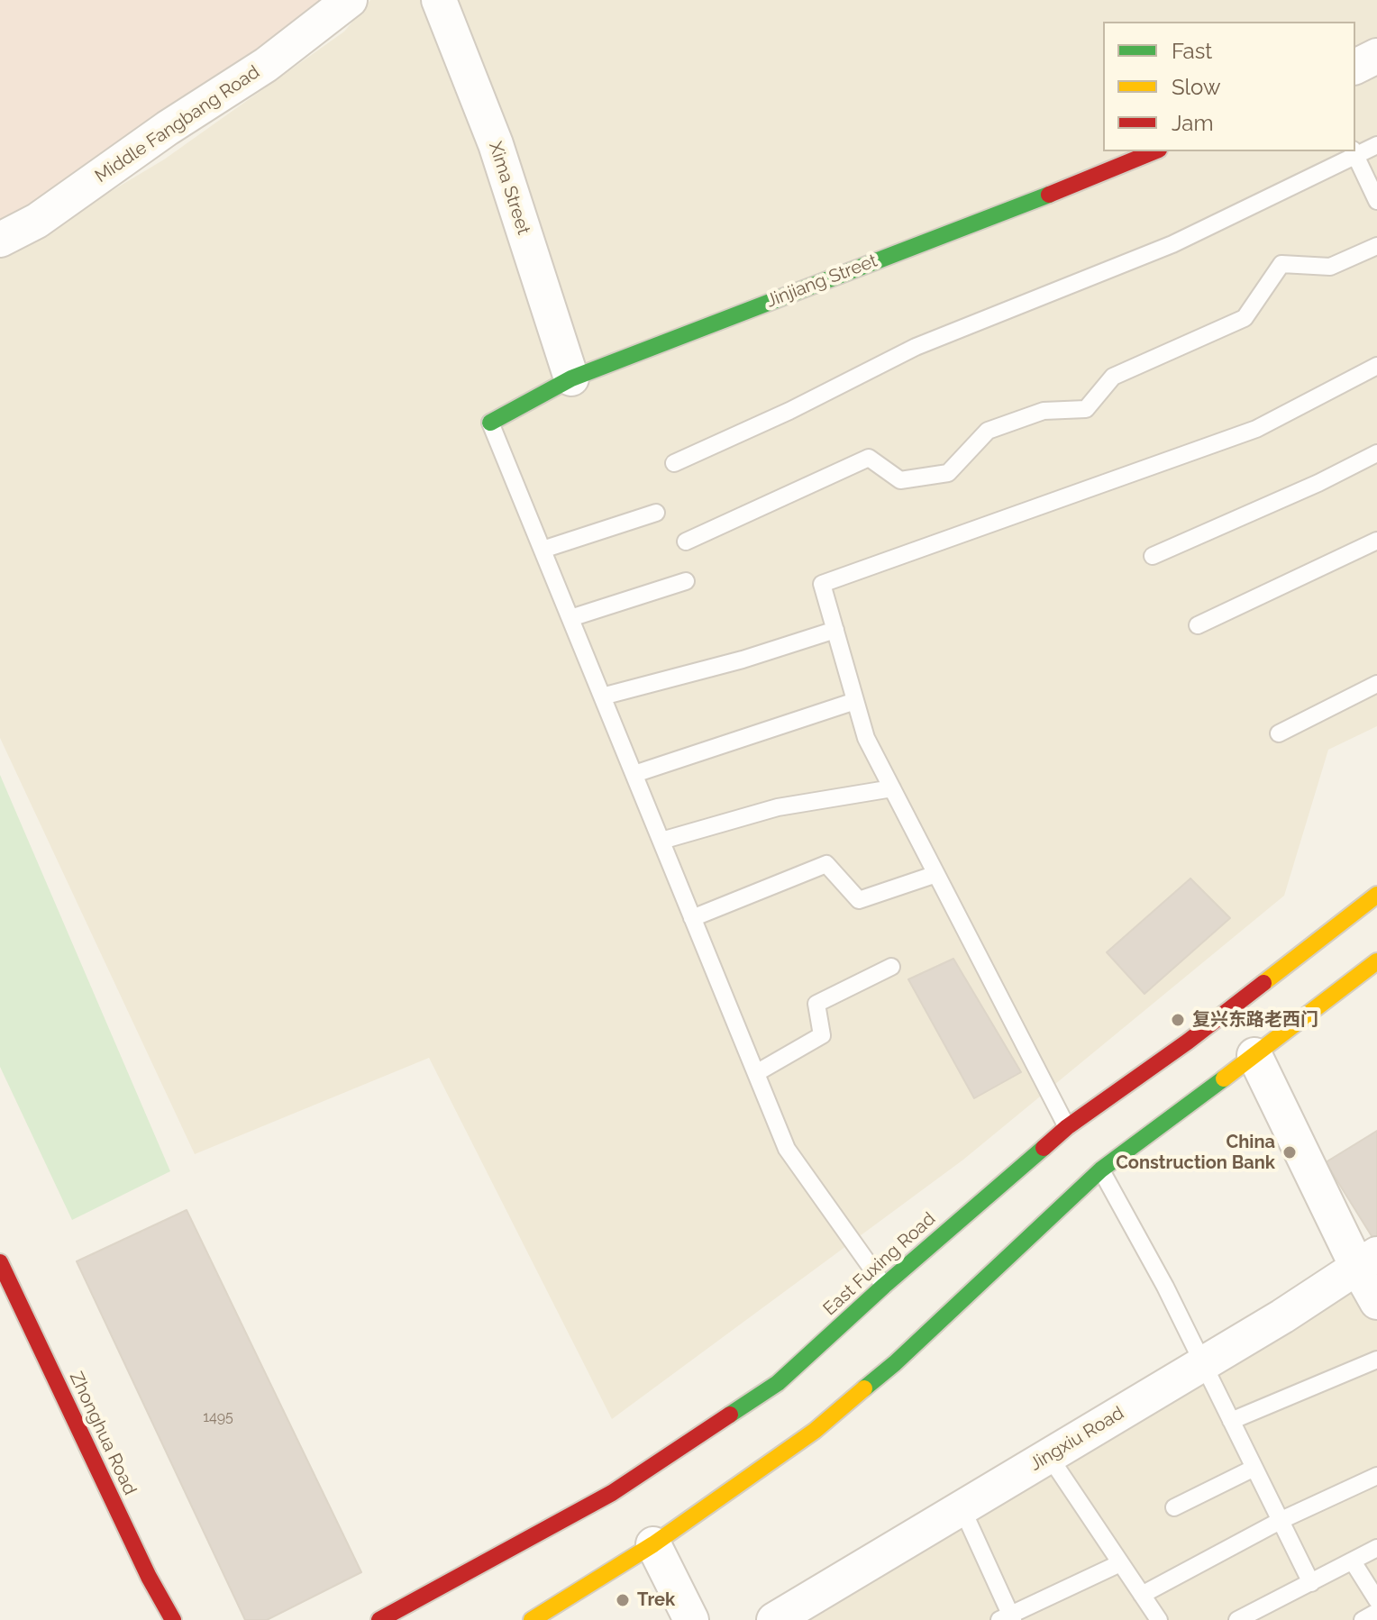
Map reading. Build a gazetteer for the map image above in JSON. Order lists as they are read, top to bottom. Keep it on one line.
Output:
{"streets":{"main road":["Jinjiang Street","East Fuxing Road","Zhonghua Road"],"street":["Middle Fangbang Road","Xima Street","Jingxiu Road"]},"crossings":[["Xima Street","Jinjiang Street"]],"places":["复兴东路老西门","China Construction Bank","Trek"],"house_numbers":["1495"],"legend":["Fast","Slow","Jam"]}
